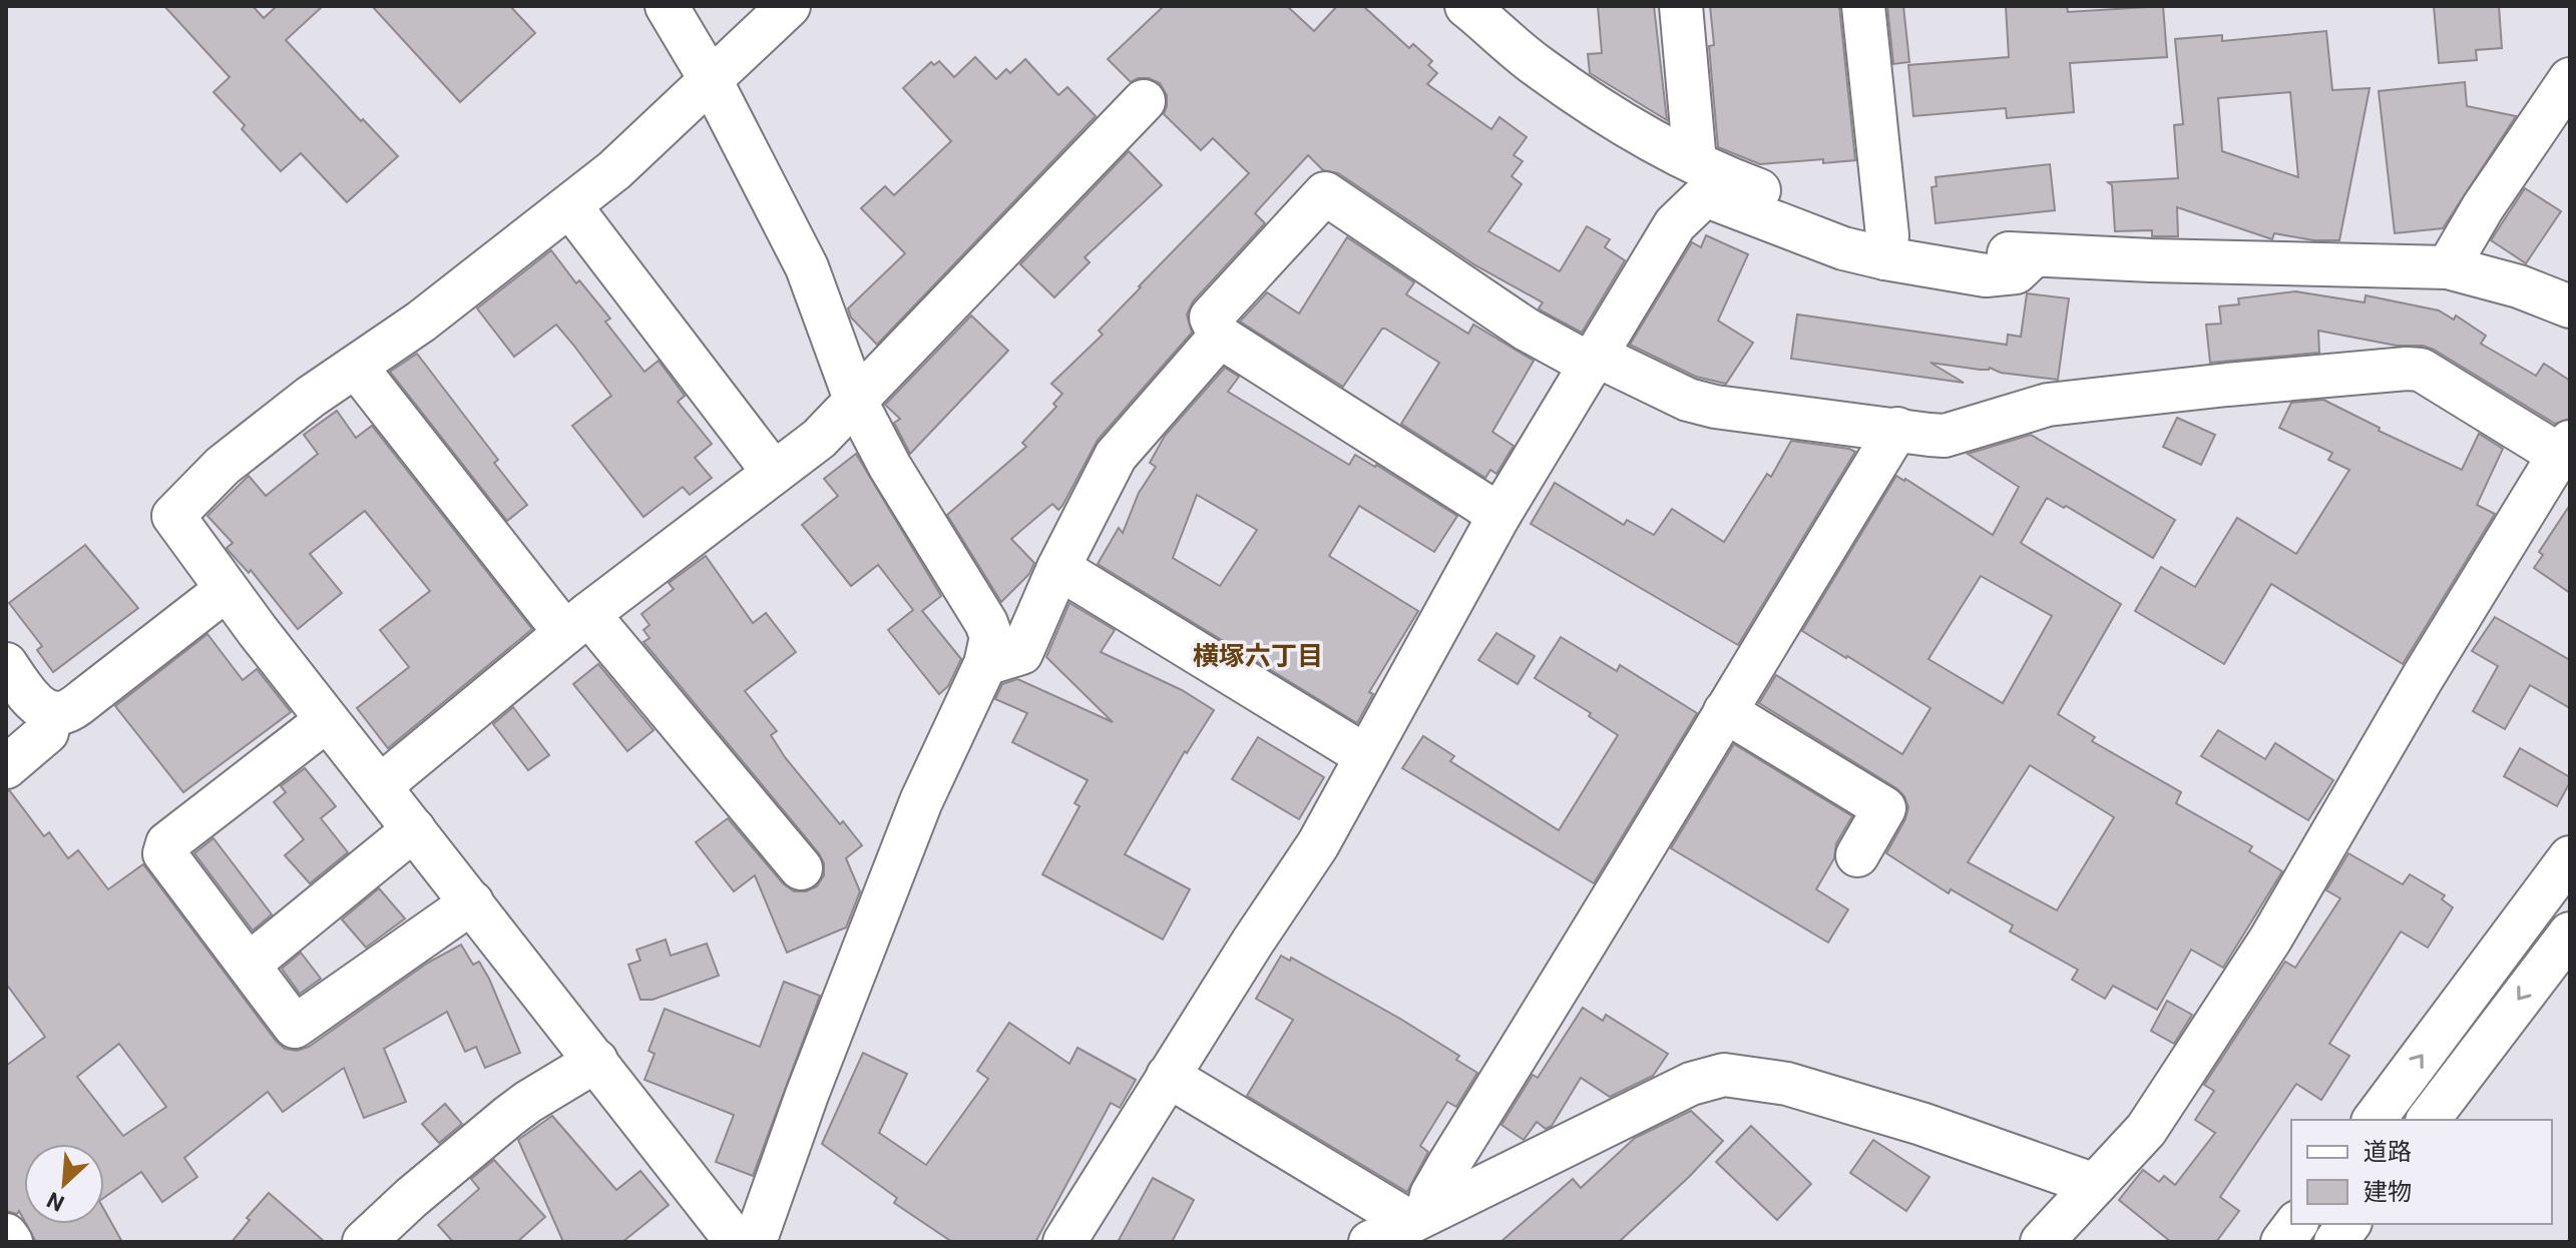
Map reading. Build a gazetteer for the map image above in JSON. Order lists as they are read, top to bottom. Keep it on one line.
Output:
{"districts":["横塚六丁目"],"legend":["道路","建物"],"north":"bottom left"}
